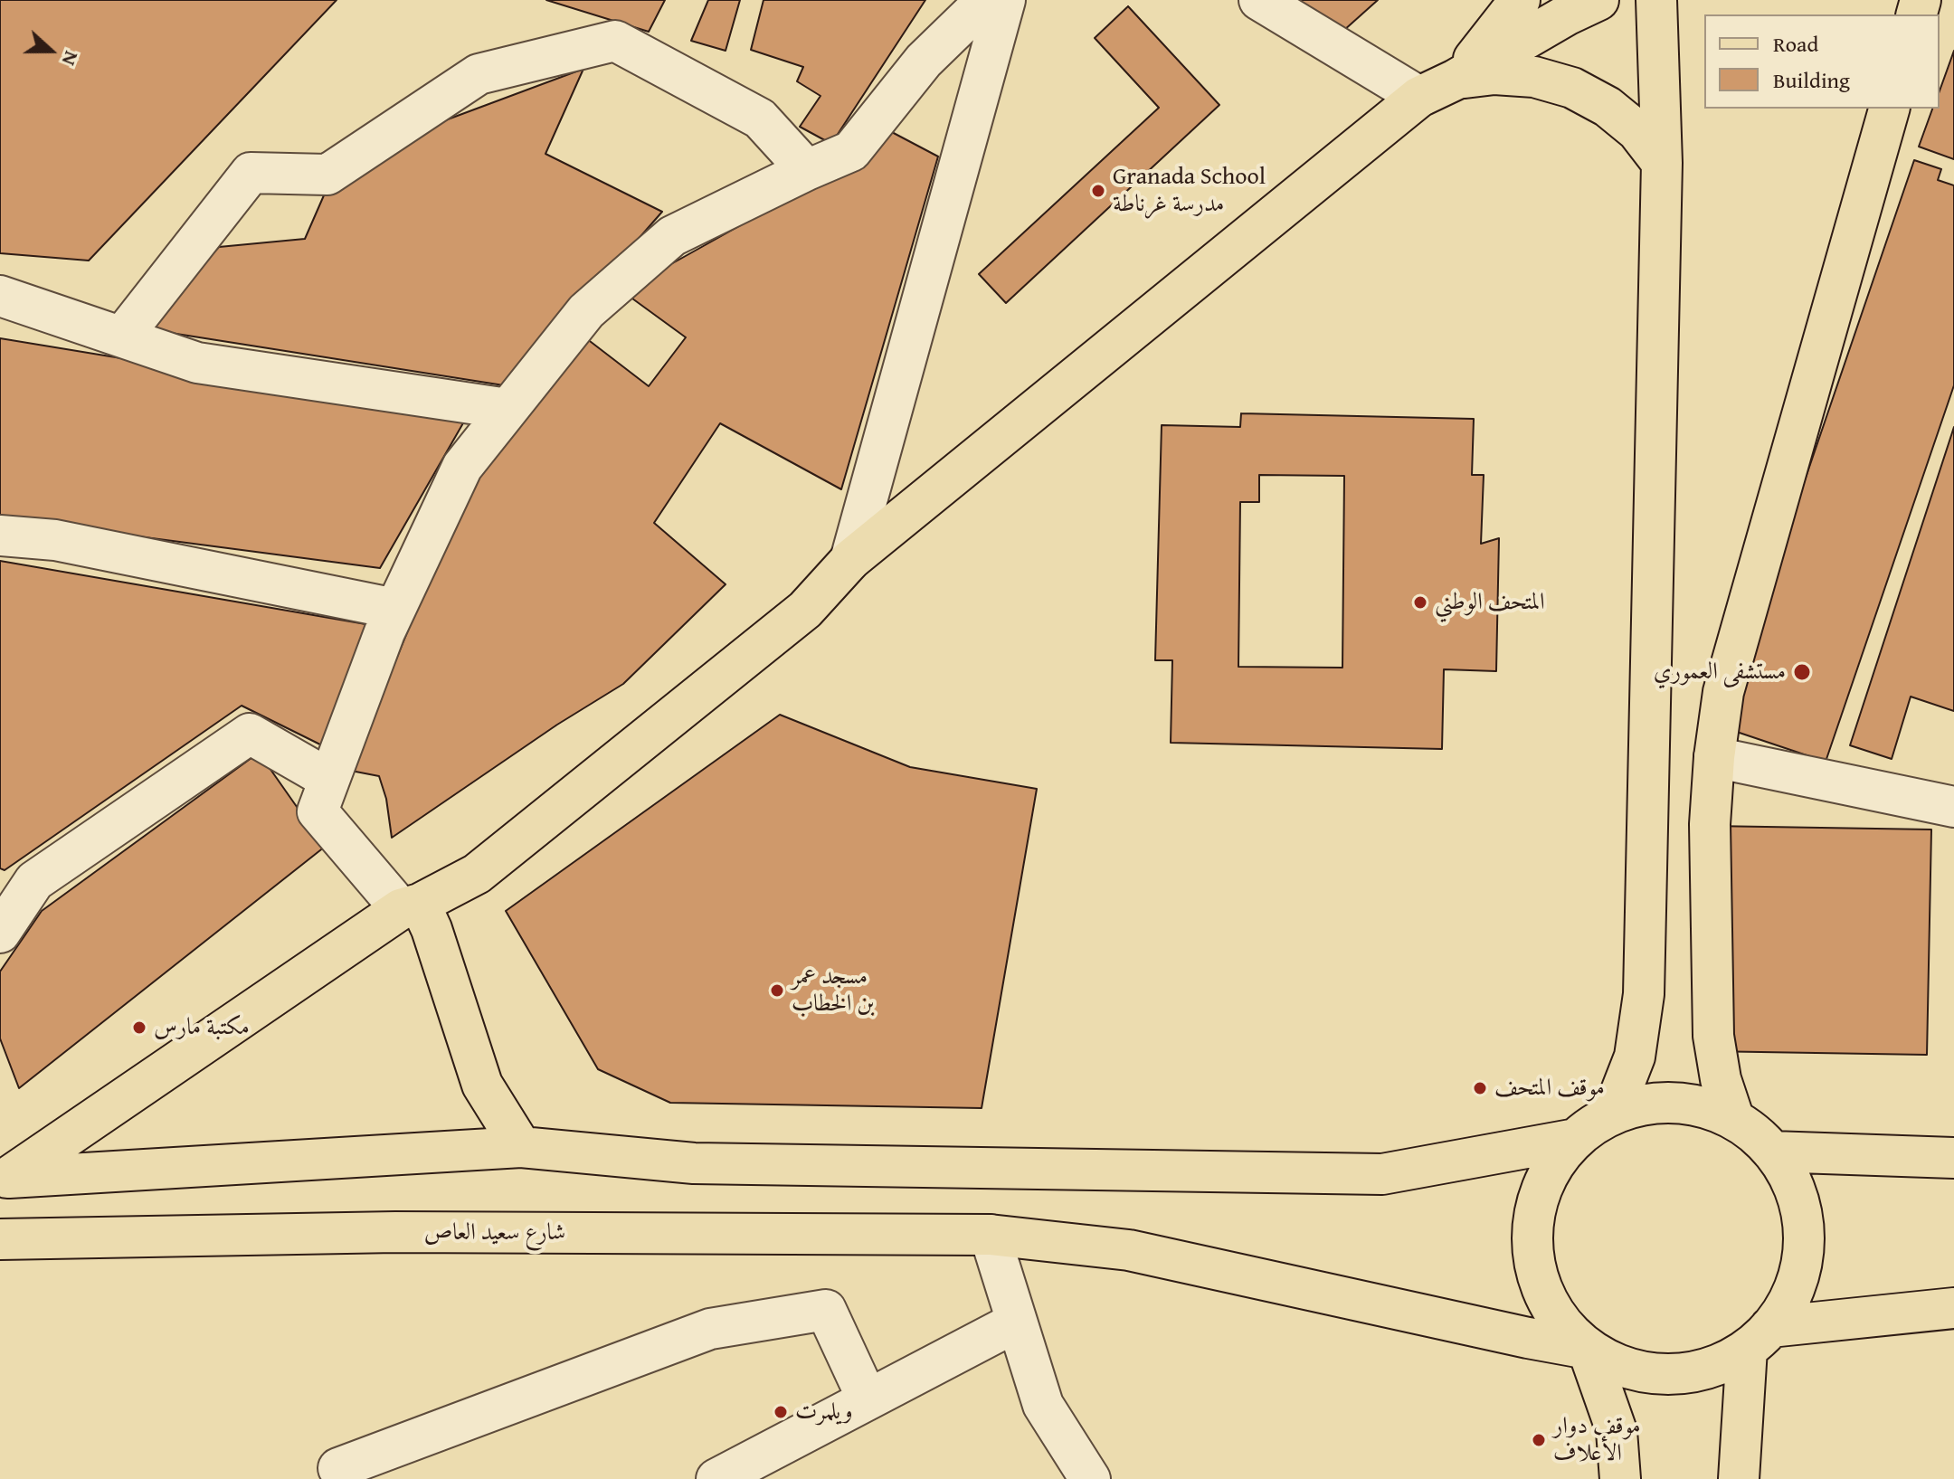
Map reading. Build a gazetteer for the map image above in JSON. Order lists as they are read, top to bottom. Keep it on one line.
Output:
{"streets":{"main road":["شارع سعيد العاص"]},"places":["Granada School مدرسة غرناطة","المتحف الوطني","مستشفى العموري","مسجد عمر بن الخطاب","مكتبة مارس","موقف المتحف","ويلمرت","موقف دوار الأعلاف"],"legend":["Road","Building"],"north":"right"}
